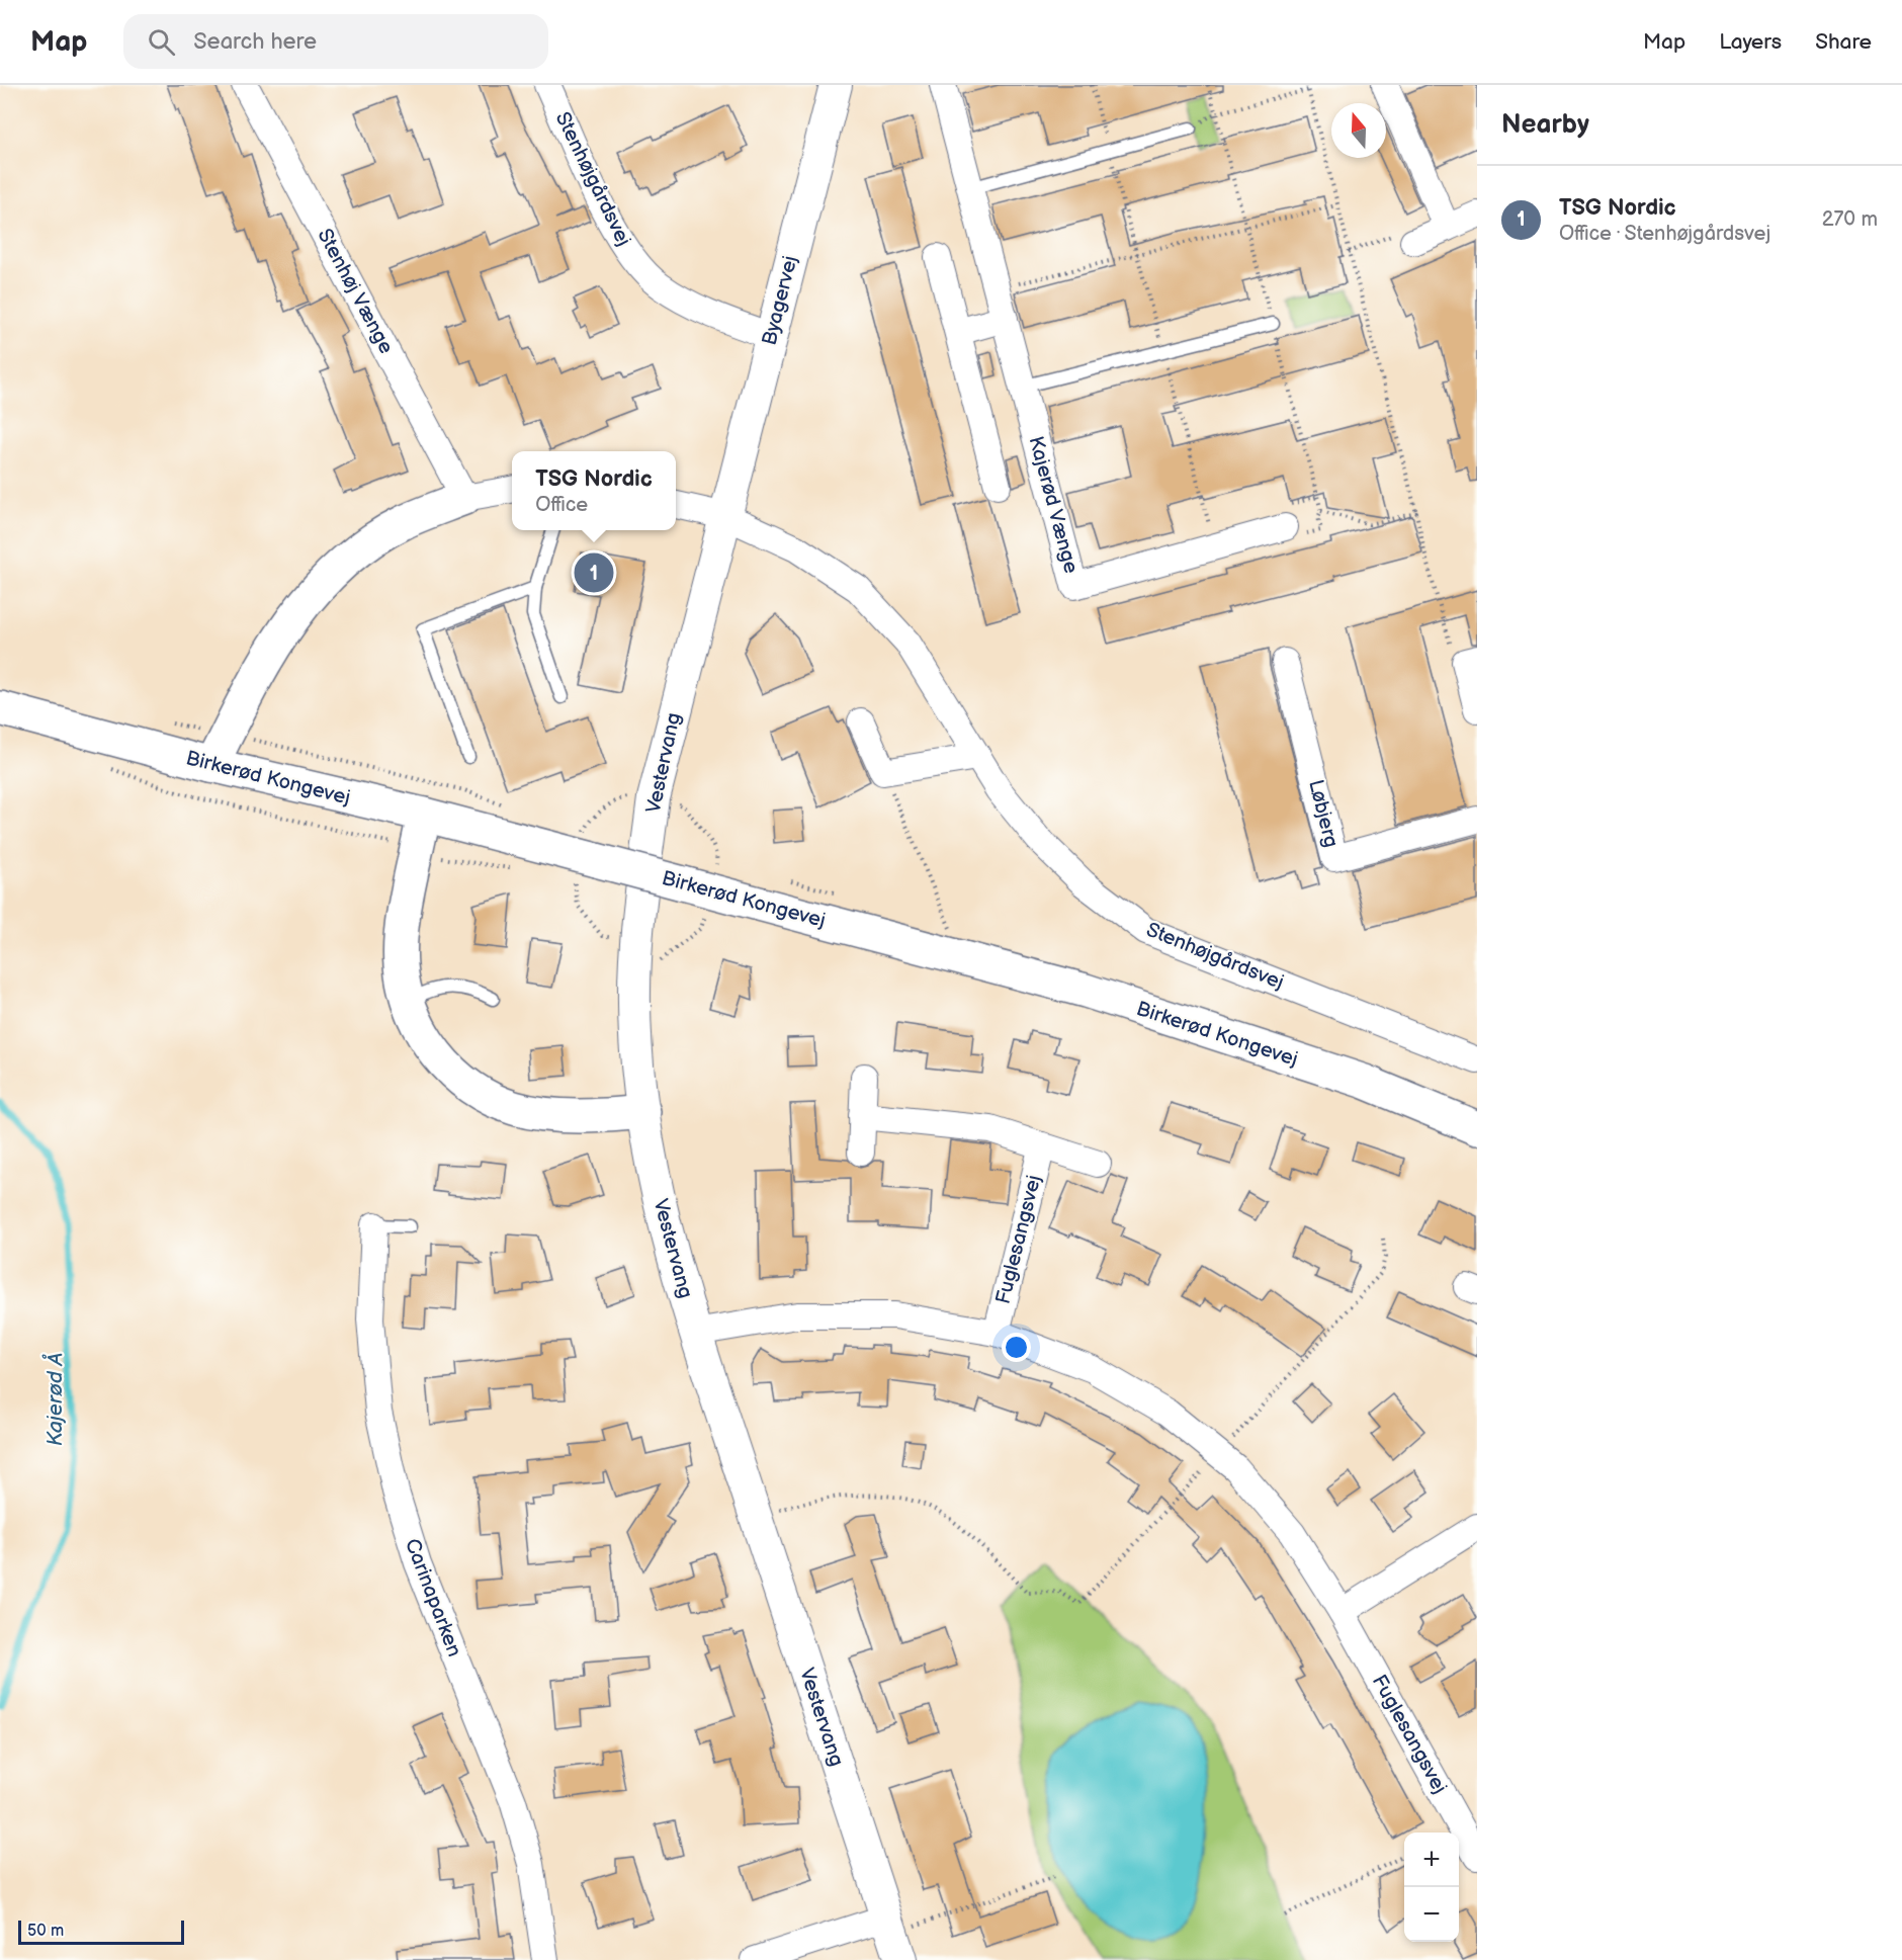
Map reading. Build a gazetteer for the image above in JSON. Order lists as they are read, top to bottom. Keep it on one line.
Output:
{"streets":{"main road":["Birkerød Kongevej"],"street":["Stenhøjgårdsvej","Stenhøj Vænge","Byagervej","Kajerød Vænge","Vestervang","Løbjerg","Fuglesangsvej","Carinaparken"]},"crossings":[["Stenhøjgårdsvej","Byagervej"],["Stenhøjgårdsvej","Vestervang"],["Byagervej","Vestervang"],["Vestervang","Fuglesangsvej"]],"water":["Kajerød Å"],"scale_bar":"50 m","north":"top","page":{"header":"Map","search":"Search here","nav":["Map","Layers","Share"],"heading":"Nearby","list":[{"mark":"1","name":"TSG Nordic","note":"Office · Stenhøjgårdsvej","value":"270 m"}],"popup":["TSG Nordic","Office"],"pins":"1","map_buttons":["+","−"],"scale":"50 m"}}
